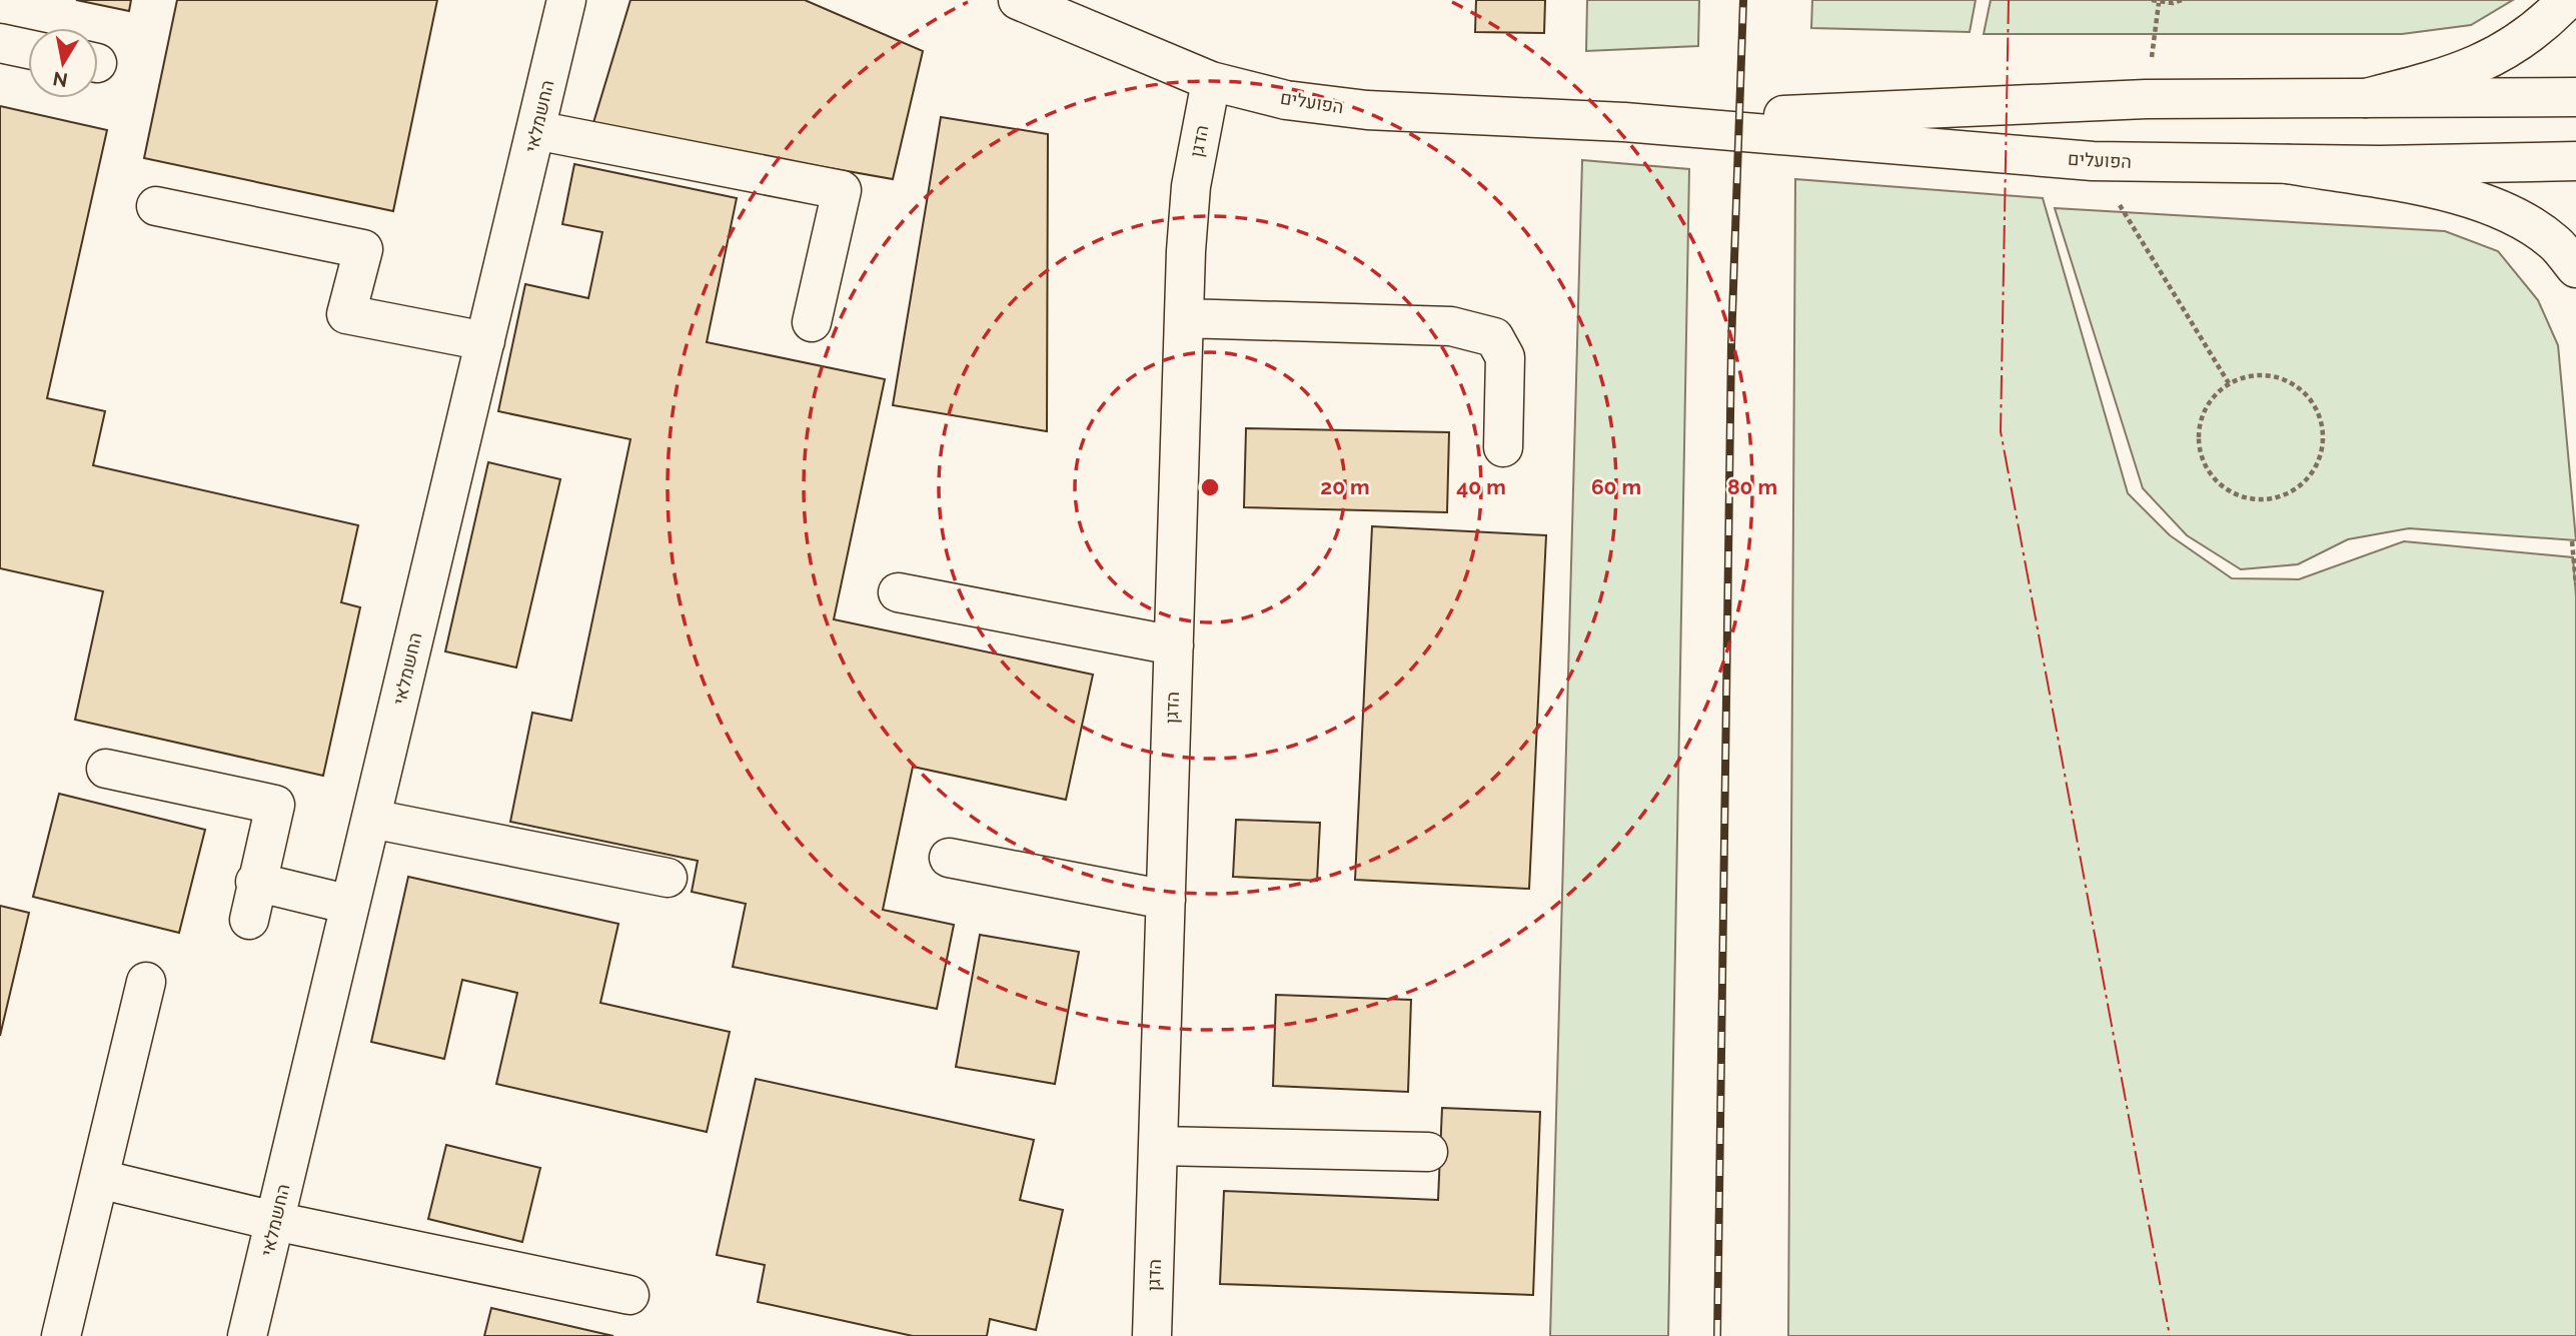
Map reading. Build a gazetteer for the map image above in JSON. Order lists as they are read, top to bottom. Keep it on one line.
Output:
{"streets":{"street":["הפועלים","החשמלאי","הדגן"]},"crossings":[["הפועלים","הדגן"]],"north":"bottom","rings":["20 m","40 m","60 m","80 m"]}
